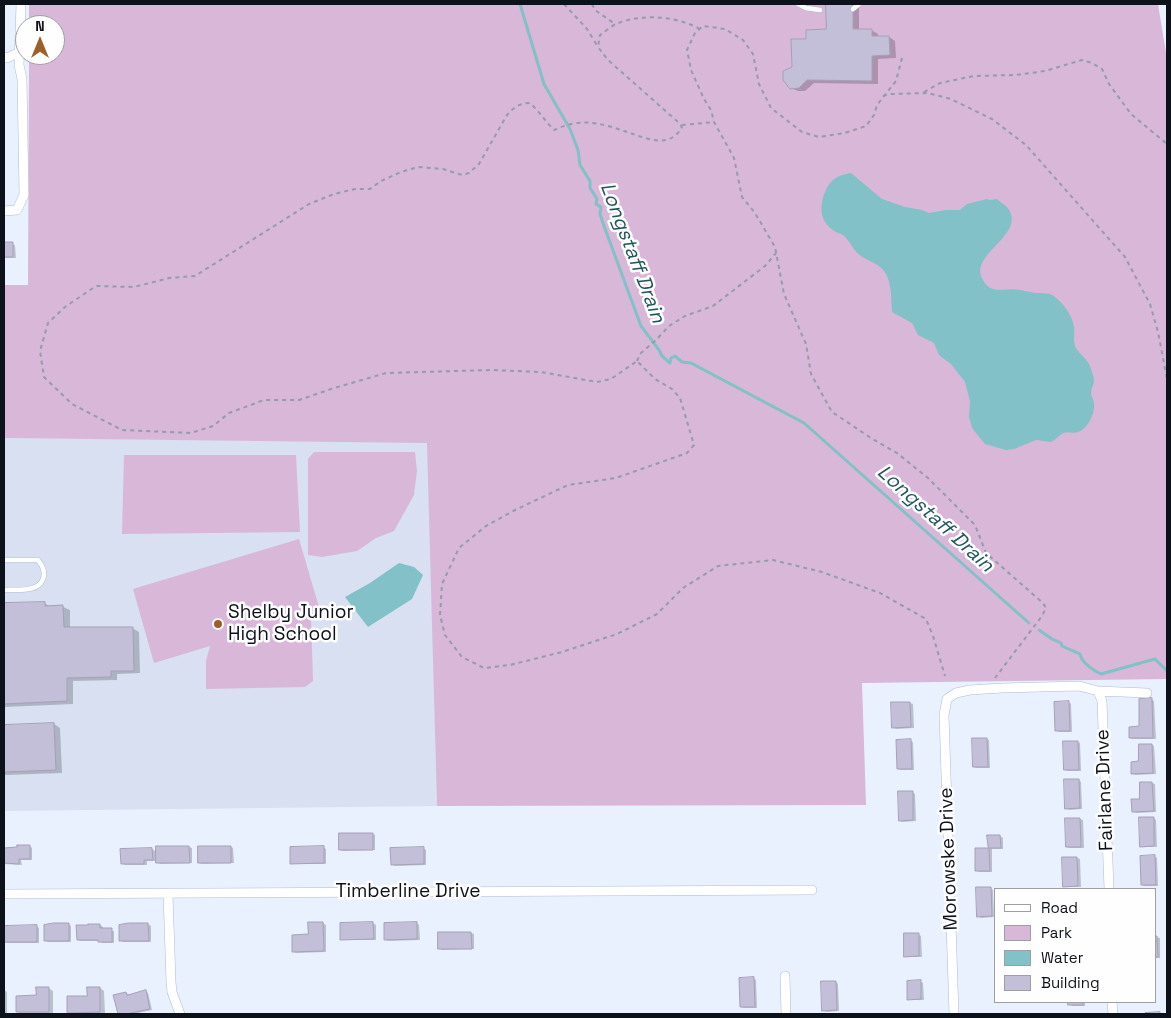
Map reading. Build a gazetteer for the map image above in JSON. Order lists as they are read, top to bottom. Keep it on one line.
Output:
{"streets":{"street":["Fairlane Drive","Morowske Drive","Timberline Drive"]},"crossings":[["Fairlane Drive","Morowske Drive"]],"water":["Longstaff Drain"],"places":["Shelby Junior High School"],"legend":["Road","Park","Water","Building"],"north":"top"}
